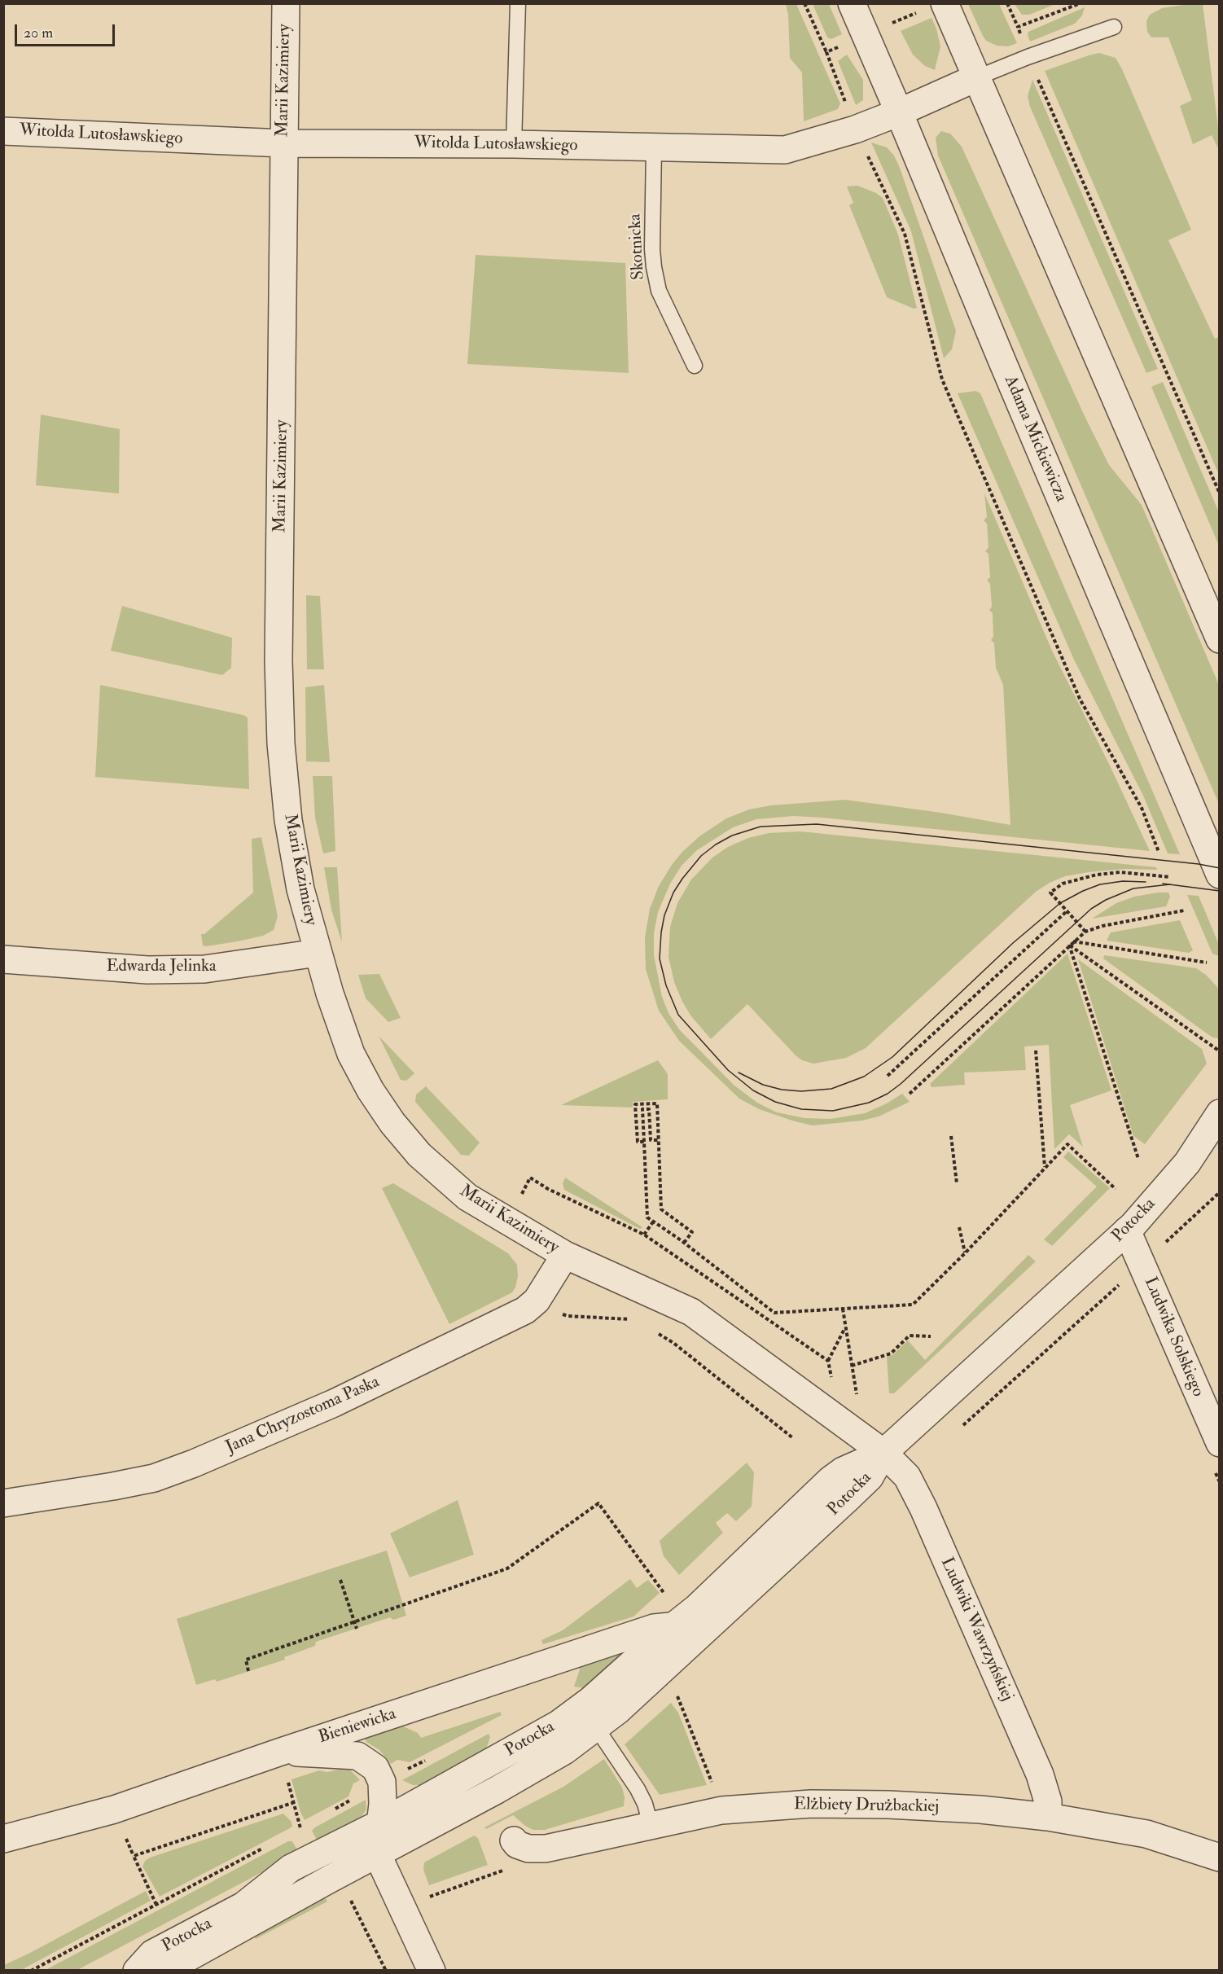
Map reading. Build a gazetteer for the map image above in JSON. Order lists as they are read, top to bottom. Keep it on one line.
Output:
{"streets":{"street":["Marii Kazimiery","Witolda Lutosławskiego","Adama Mickiewicza","Edwarda Jelinka","Potocka","Ludwika Solskiego","Jana Chryzostoma Paska","Ludwiki Wawrzyńskiej","Bieniewicka","Elżbiety Drużbackiej"],"lane":["Skotnicka"]},"crossings":[["Marii Kazimiery","Witolda Lutosławskiego"],["Marii Kazimiery","Edwarda Jelinka"],["Marii Kazimiery","Potocka"],["Marii Kazimiery","Jana Chryzostoma Paska"],["Marii Kazimiery","Ludwiki Wawrzyńskiej"],["Witolda Lutosławskiego","Skotnicka"],["Witolda Lutosławskiego","Adama Mickiewicza"],["Potocka","Ludwika Solskiego"],["Potocka","Ludwiki Wawrzyńskiej"],["Potocka","Bieniewicka"],["Ludwiki Wawrzyńskiej","Elżbiety Drużbackiej"]],"scale_bar":"20 m"}
